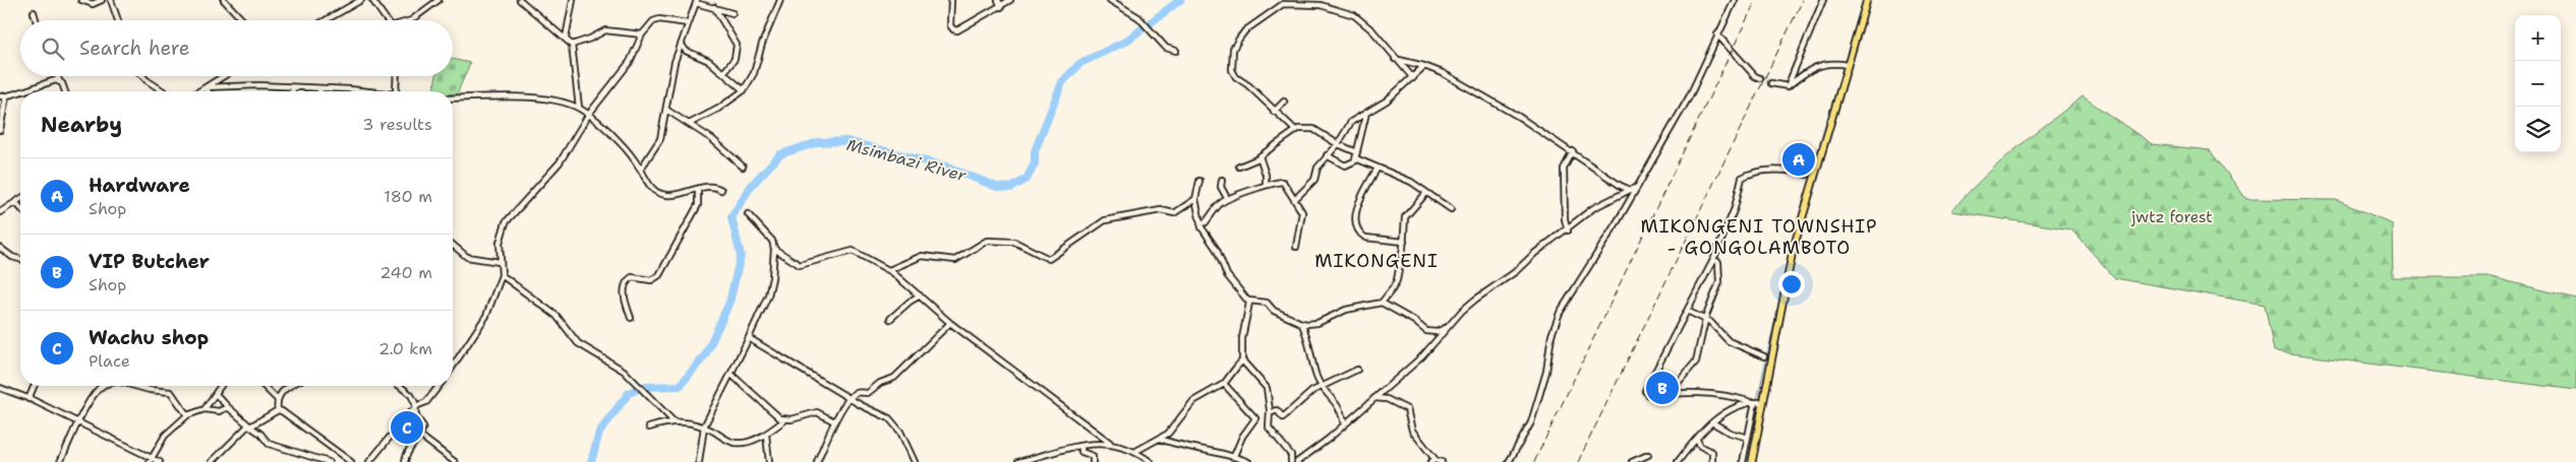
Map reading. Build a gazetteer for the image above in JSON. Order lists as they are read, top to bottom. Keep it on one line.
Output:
{"districts":["MIKONGENI TOWNSHIP - GONGOLAMBOTO","MIKONGENI"],"water":["Msimbazi River"],"parks":["jwtz forest"],"page":{"map_buttons":["+","−"],"search":"Search here","heading":["Nearby","3 results"],"pins":["A","B","C"],"list":[{"mark":"A","name":"Hardware","note":"Shop","value":"180 m"},{"mark":"B","name":"VIP Butcher","note":"Shop","value":"240 m"},{"mark":"C","name":"Wachu shop","note":"Place","value":"2.0 km"}]}}
